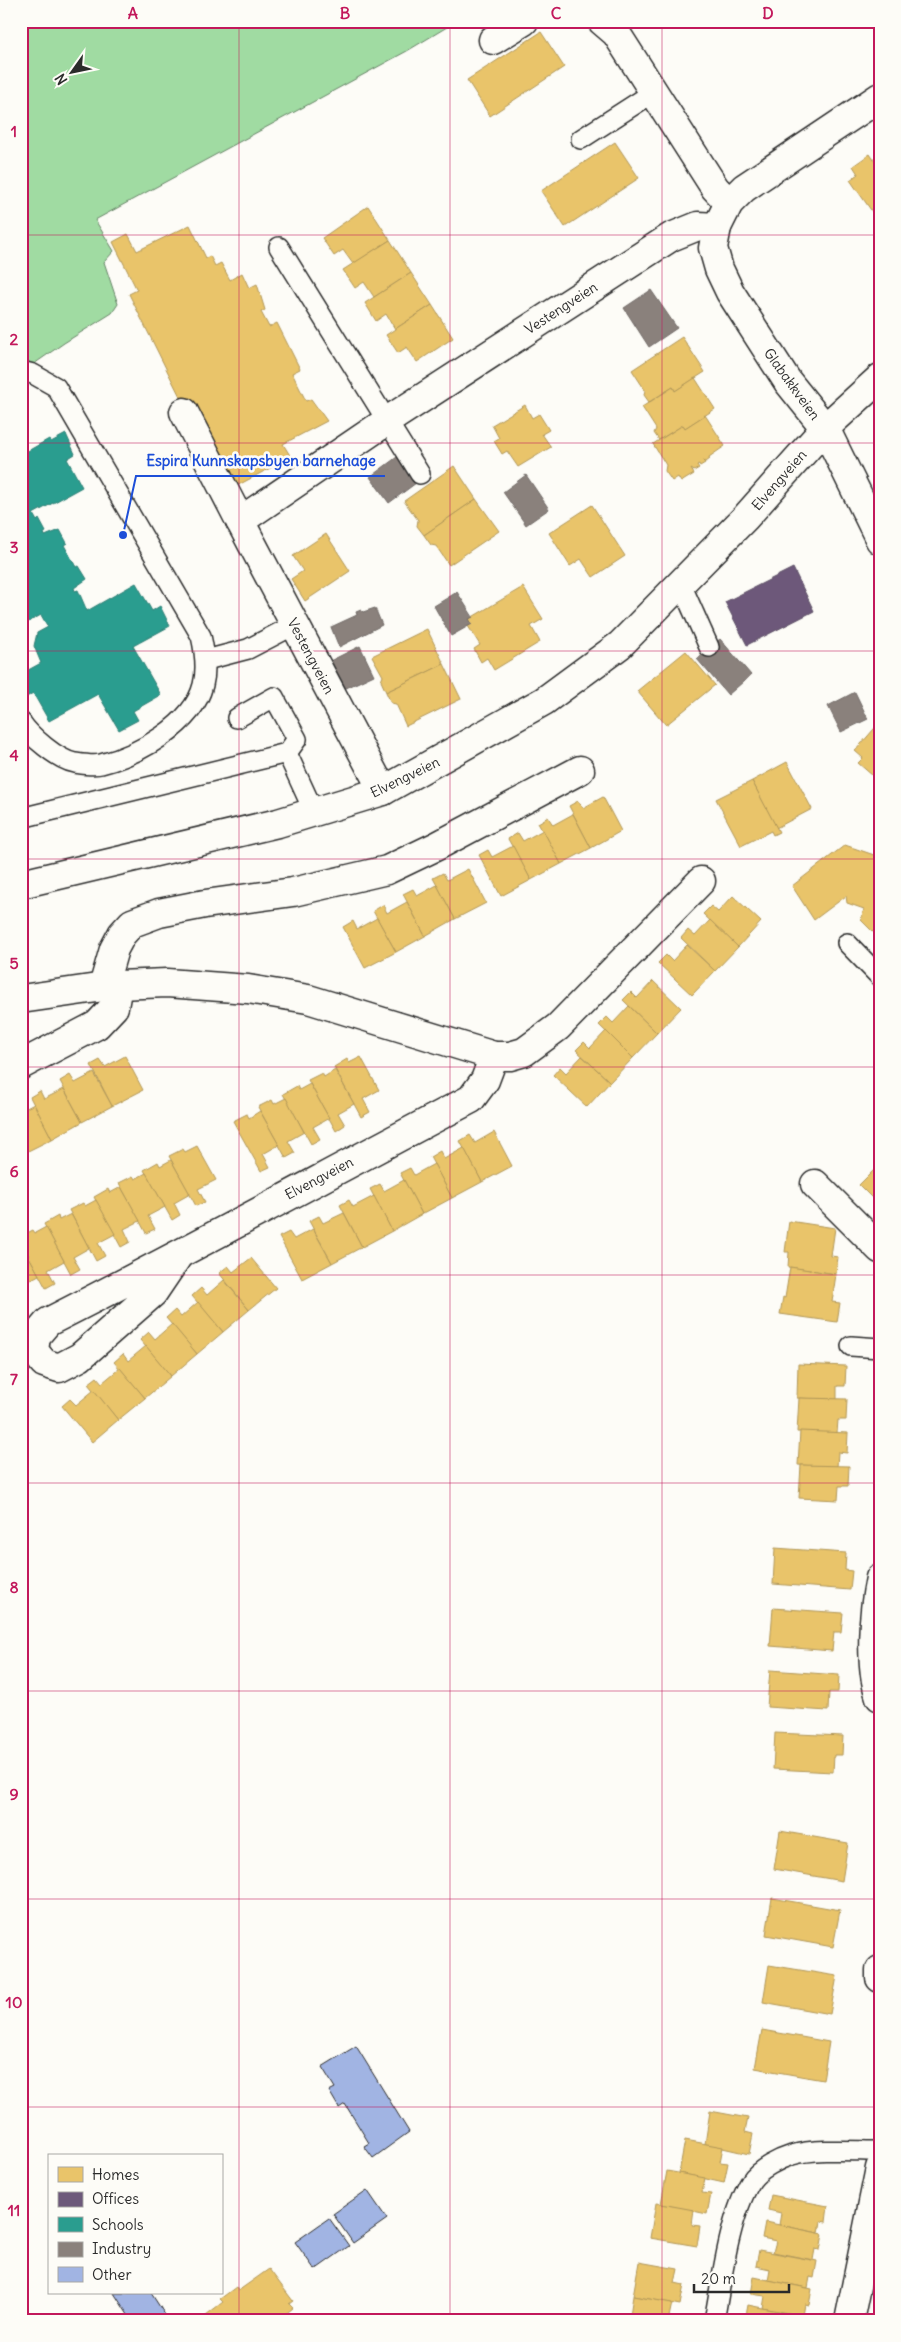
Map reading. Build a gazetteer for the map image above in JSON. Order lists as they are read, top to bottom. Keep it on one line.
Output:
{"streets":{"street":["Vestengveien","Glabakkveien","Elvengveien"]},"crossings":[["Vestengveien","Glabakkveien"],["Vestengveien","Elvengveien"],["Glabakkveien","Elvengveien"]],"places":["Espira Kunnskapsbyen barnehage"],"legend":["Homes","Offices","Schools","Industry","Other"],"scale_bar":"20 m","north":"bottom left","grid":{"columns":["A","B","C","D"],"rows":["1","2","3","4","5","6","7","8","9","10","11"]}}
